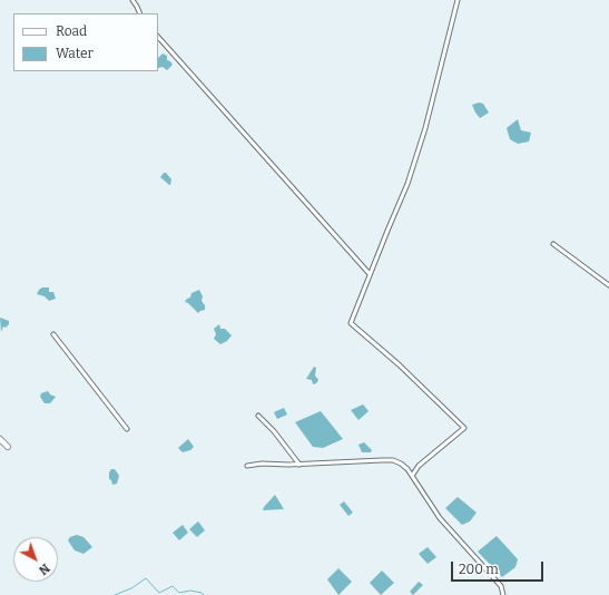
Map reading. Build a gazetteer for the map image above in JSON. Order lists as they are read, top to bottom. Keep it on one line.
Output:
{"legend":["Road","Water"],"scale_bar":"200 m","north":"bottom right"}
